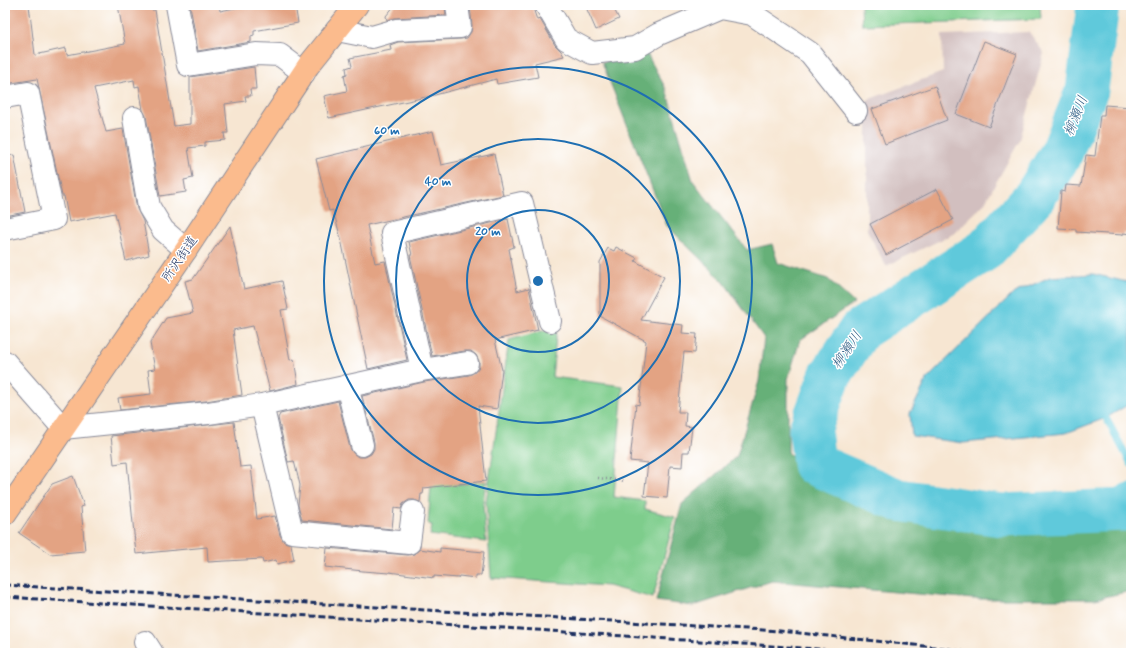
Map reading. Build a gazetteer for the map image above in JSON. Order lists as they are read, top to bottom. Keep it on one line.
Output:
{"streets":{"main road":["所沢街道"]},"water":["柳瀬川"],"rings":["60 m","40 m","20 m"]}
